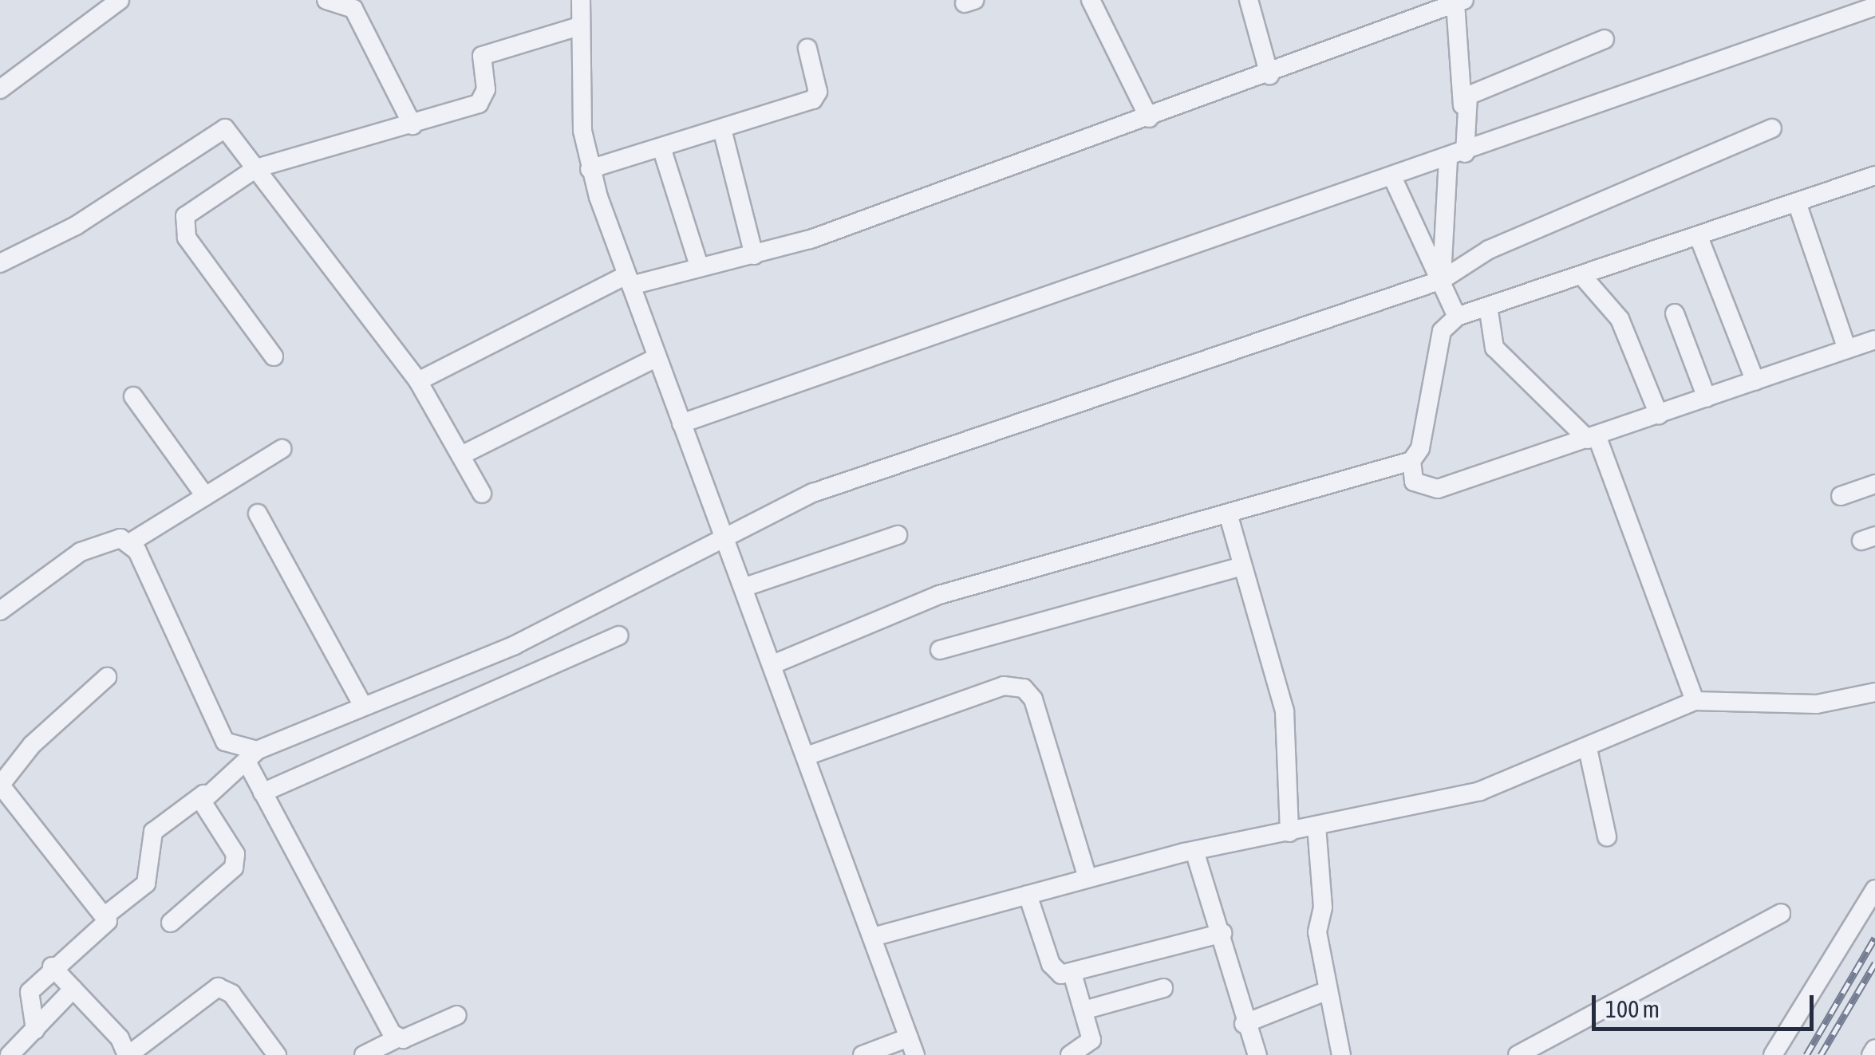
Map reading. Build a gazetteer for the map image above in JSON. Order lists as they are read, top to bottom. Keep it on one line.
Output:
{"scale_bar":"100 m"}
